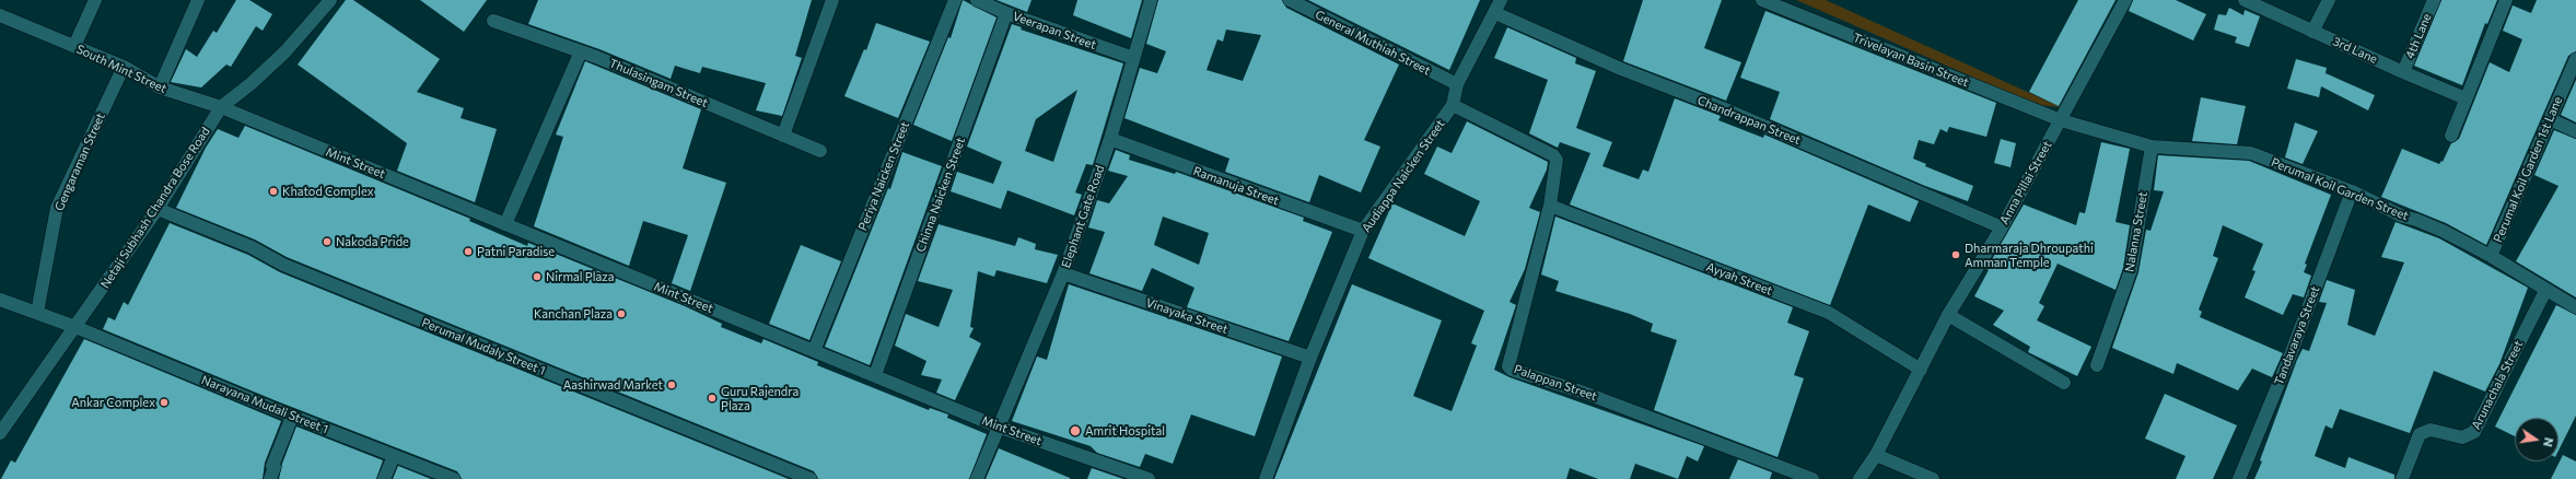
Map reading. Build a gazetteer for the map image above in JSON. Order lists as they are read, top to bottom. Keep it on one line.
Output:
{"streets":{"street":["Veerapan Street","4th Lane","General Muthiah Street","3rd Lane","Trivelayan Basin Street","South Mint Street","Thulasingam Street","Chandrappan Street","Gengaraman Street","Mint Street","Perumal Koil Garden 1st Lane","Periya Naicken Street","Audiappa Naicken Street","Anna Pillai Street","Ramanuja Street","Perumal Koil Garden Street","Chinna Naicken Street","Netaji Subhash Chandra Bose Road","Elephant Gate Road","Nalanna Street","Ayyah Street","Vinayaka Street","Tandavaraya Street","Perumal Mudaly Street 1","Palappan Street","Arunachala Street","Narayana Mudali Street 1"]},"crossings":[["Veerapan Street","Chinna Naicken Street"],["Veerapan Street","Elephant Gate Road"],["4th Lane","3rd Lane"],["General Muthiah Street","Audiappa Naicken Street"],["Trivelayan Basin Street","Anna Pillai Street"],["Trivelayan Basin Street","Perumal Koil Garden Street"],["South Mint Street","Gengaraman Street"],["South Mint Street","Mint Street"],["South Mint Street","Netaji Subhash Chandra Bose Road"],["Chandrappan Street","Audiappa Naicken Street"],["Chandrappan Street","Anna Pillai Street"],["Gengaraman Street","Narayana Mudali Street 1"],["Mint Street","Periya Naicken Street"],["Mint Street","Chinna Naicken Street"],["Mint Street","Netaji Subhash Chandra Bose Road"],["Mint Street","Elephant Gate Road"],["Perumal Koil Garden 1st Lane","Perumal Koil Garden Street"],["Audiappa Naicken Street","Ramanuja Street"],["Audiappa Naicken Street","Vinayaka Street"],["Audiappa Naicken Street","Palappan Street"],["Anna Pillai Street","Perumal Koil Garden Street"],["Anna Pillai Street","Ayyah Street"],["Ramanuja Street","Elephant Gate Road"],["Perumal Koil Garden Street","Nalanna Street"],["Perumal Koil Garden Street","Tandavaraya Street"],["Perumal Koil Garden Street","Arunachala Street"],["Netaji Subhash Chandra Bose Road","Perumal Mudaly Street 1"],["Netaji Subhash Chandra Bose Road","Narayana Mudali Street 1"],["Elephant Gate Road","Vinayaka Street"],["Ayyah Street","Palappan Street"]],"places":["Khatod Complex","Nakoda Pride","Patni Paradise","Dharmaraja Dhroupathi Amman Temple","Nirmal Plaza","Kanchan Plaza","Aashirwad Market","Guru Rajendra Plaza","Ankar Complex","Amrit Hospital"],"north":"right"}
